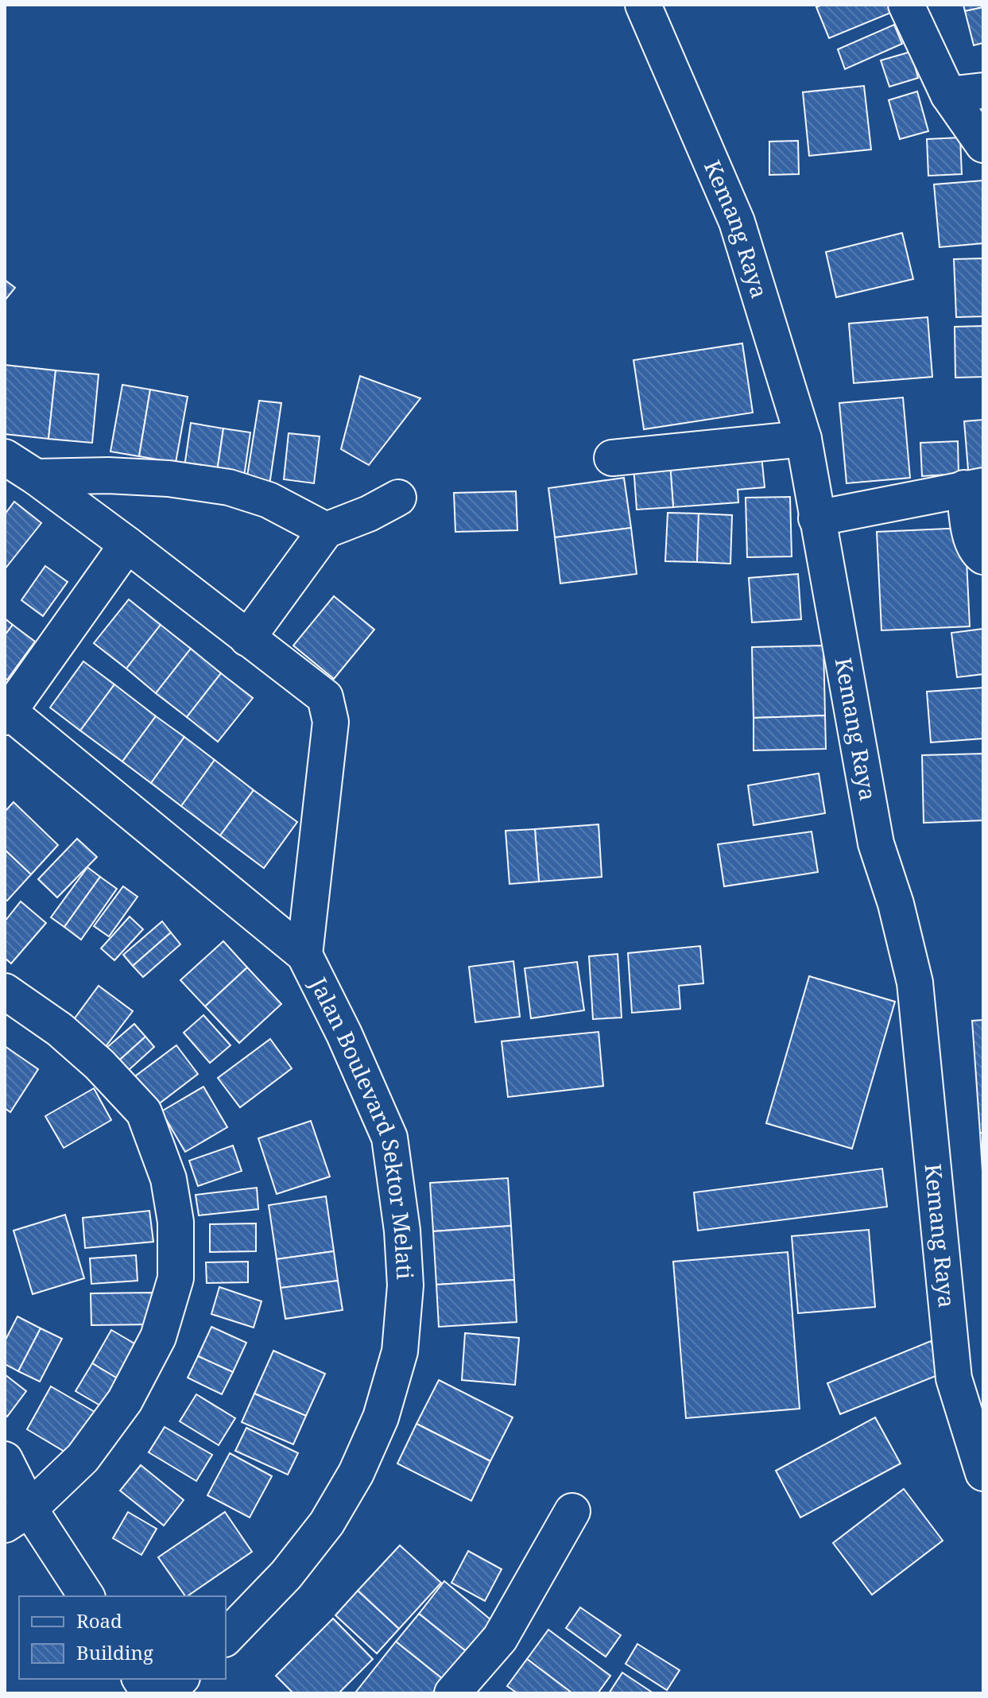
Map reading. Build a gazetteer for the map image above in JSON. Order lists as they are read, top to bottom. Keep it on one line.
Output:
{"streets":{"street":["Kemang Raya","Jalan Boulevard Sektor Melati"]},"legend":["Road","Building"]}
